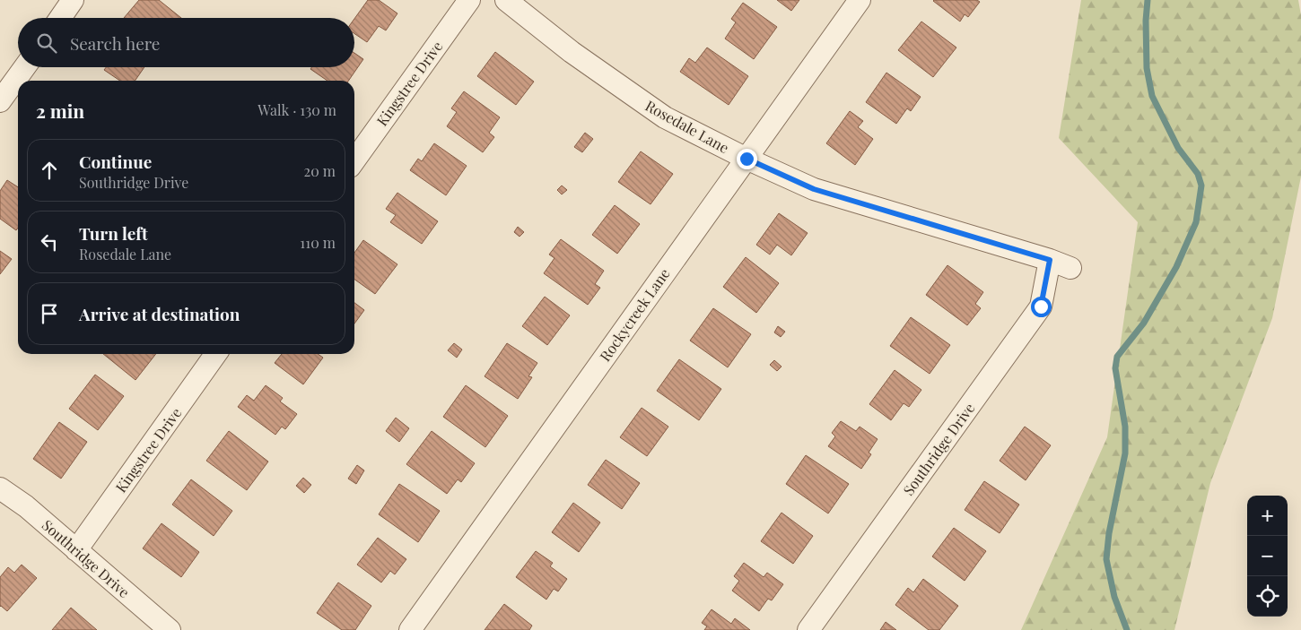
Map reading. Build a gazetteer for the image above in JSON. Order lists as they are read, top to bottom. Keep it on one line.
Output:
{"streets":{"street":["Kingstree Drive","Rosedale Lane","Rockycreek Lane","Southridge Drive"]},"crossings":[["Kingstree Drive","Southridge Drive"],["Rosedale Lane","Rockycreek Lane"],["Rosedale Lane","Southridge Drive"]],"page":{"search":"Search here","heading":["2 min","Walk · 130 m"],"list":[["Continue","Southridge Drive","20 m"],["Turn left","Rosedale Lane","110 m"],"Arrive at destination"],"map_buttons":["+","−"]}}
